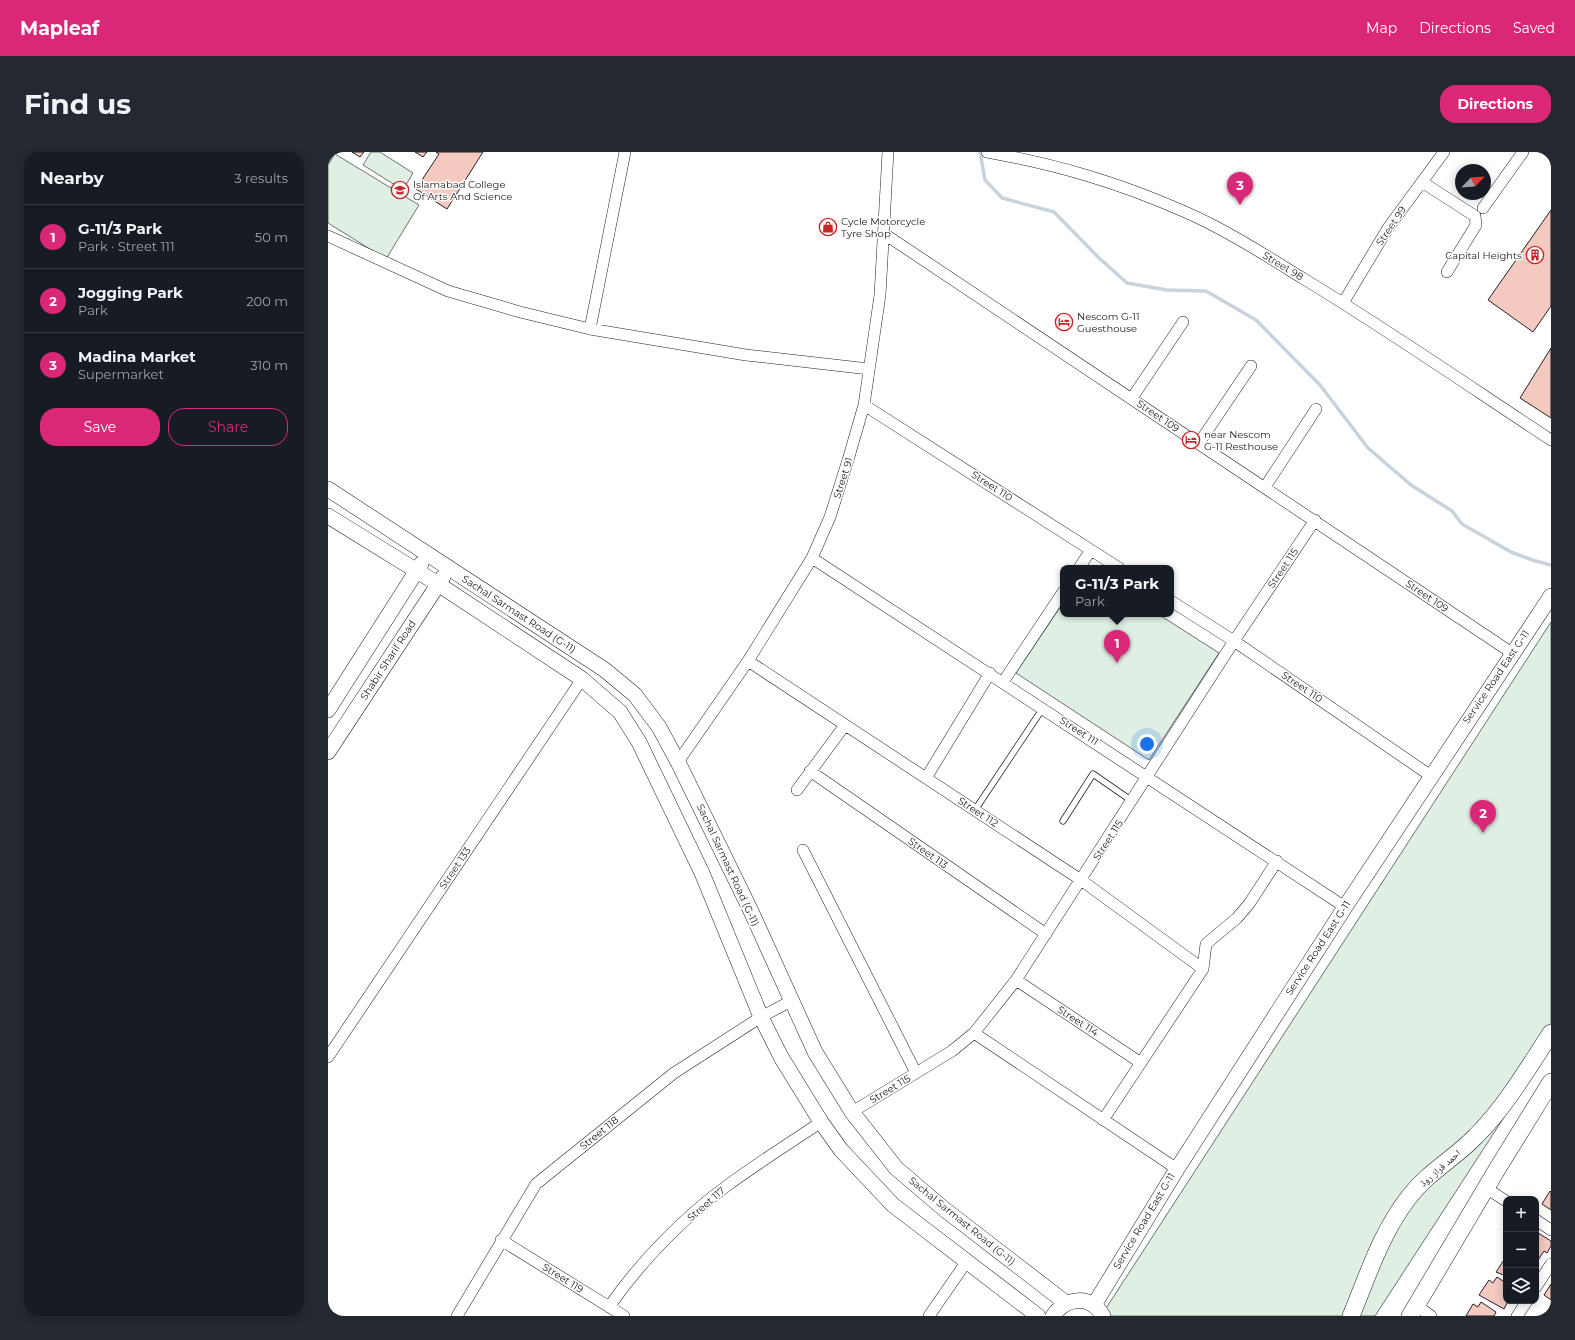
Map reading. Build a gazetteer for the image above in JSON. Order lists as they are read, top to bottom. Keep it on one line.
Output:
{"streets":{"main road":["Sachal Sarmast Road (G-11)","Shabir Sharif Road","Service Road East G-11","احمد فراز روڈ"],"street":["Street 99","Street 98","Street 109","Street 91","Street 110","Street 115","Street 111","Street 112","Street 113","Street 133","Street 114","Street 118","Street 117","Street 119"]},"crossings":[["Street 99","Street 98"],["Street 109","Street 91"],["Street 109","Street 115"],["Street 109","Service Road East G-11"],["Street 91","Street 110"],["Street 91","Sachal Sarmast Road (G-11)"],["Street 91","Street 111"],["Street 91","Street 112"],["Street 110","Street 115"],["Street 110","Service Road East G-11"],["Street 115","Sachal Sarmast Road (G-11)"],["Street 115","Street 111"],["Street 115","Street 112"],["Street 115","Street 113"],["Street 115","Street 114"],["Sachal Sarmast Road (G-11)","Shabir Sharif Road"],["Sachal Sarmast Road (G-11)","Street 133"],["Sachal Sarmast Road (G-11)","Street 118"],["Sachal Sarmast Road (G-11)","Street 117"],["Service Road East G-11","Street 111"],["Street 118","Street 119"],["Street 117","Street 119"]],"places":{"school or university":["Islamabad College Of Arts And Science"],"shop":["Cycle Motorcycle Tyre Shop"],"building":["Capital Heights"],"hotel":["Nescom G-11 Guesthouse","near Nescom G-11 Resthouse"]},"north":"top right","page":{"header":"Mapleaf","nav":["Map","Directions","Saved"],"buttons":["Directions",["Save","Share"]],"title":"Find us","heading":["Nearby","3 results"],"pins":["3","1","2"],"list":[{"mark":"1","name":"G-11/3 Park","note":"Park · Street 111","value":"50 m"},{"mark":"2","name":"Jogging Park","note":"Park","value":"200 m"},{"mark":"3","name":"Madina Market","note":"Supermarket","value":"310 m"}],"popup":["G-11/3 Park","Park"],"map_buttons":["+","−"]}}
